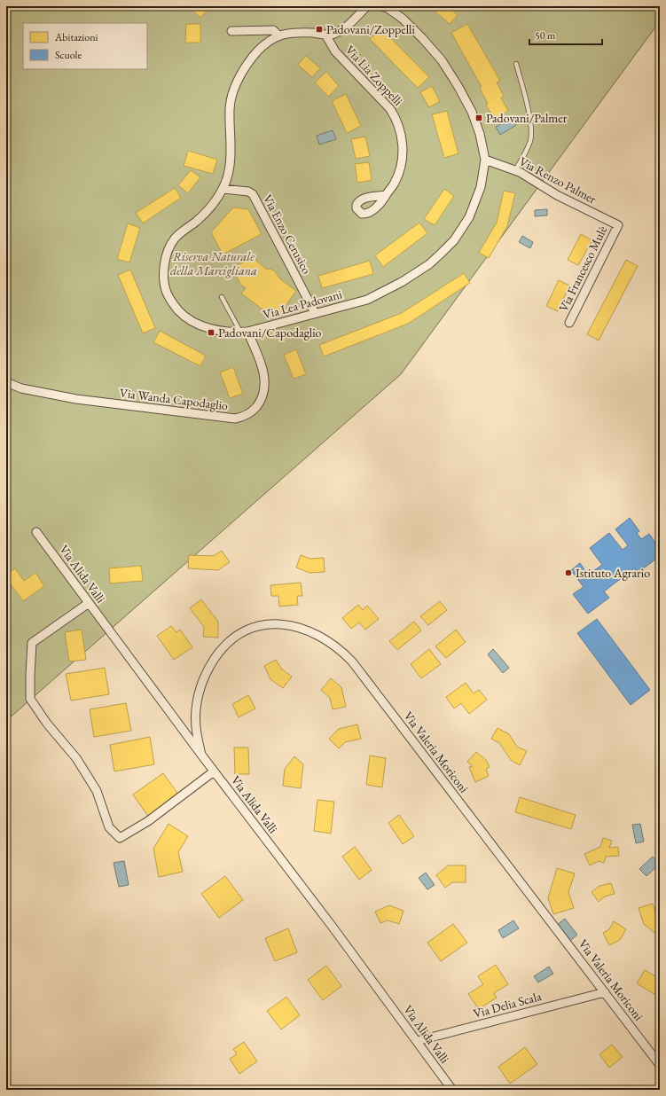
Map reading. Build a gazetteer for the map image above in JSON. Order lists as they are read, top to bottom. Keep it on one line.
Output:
{"streets":{"street":["Via Lia Zoppelli","Via Renzo Palmer","Via Enzo Cerusico","Via Francesco Mulè","Via Lea Padovani","Via Wanda Capodaglio","Via Alida Valli","Via Valeria Moriconi","Via Delia Scala"]},"crossings":[["Via Lia Zoppelli","Via Lea Padovani"],["Via Renzo Palmer","Via Francesco Mulè"],["Via Renzo Palmer","Via Lea Padovani"],["Via Enzo Cerusico","Via Lea Padovani"],["Via Lea Padovani","Via Wanda Capodaglio"],["Via Alida Valli","Via Valeria Moriconi"],["Via Alida Valli","Via Delia Scala"],["Via Valeria Moriconi","Via Delia Scala"]],"parks":["Riserva Naturale della Marcigliana"],"places":{"transit":["Padovani/Zoppelli","Padovani/Palmer","Padovani/Capodaglio"],"other":["Istituto Agrario"]},"legend":["Abitazioni","Scuole"],"scale_bar":"50 m"}
